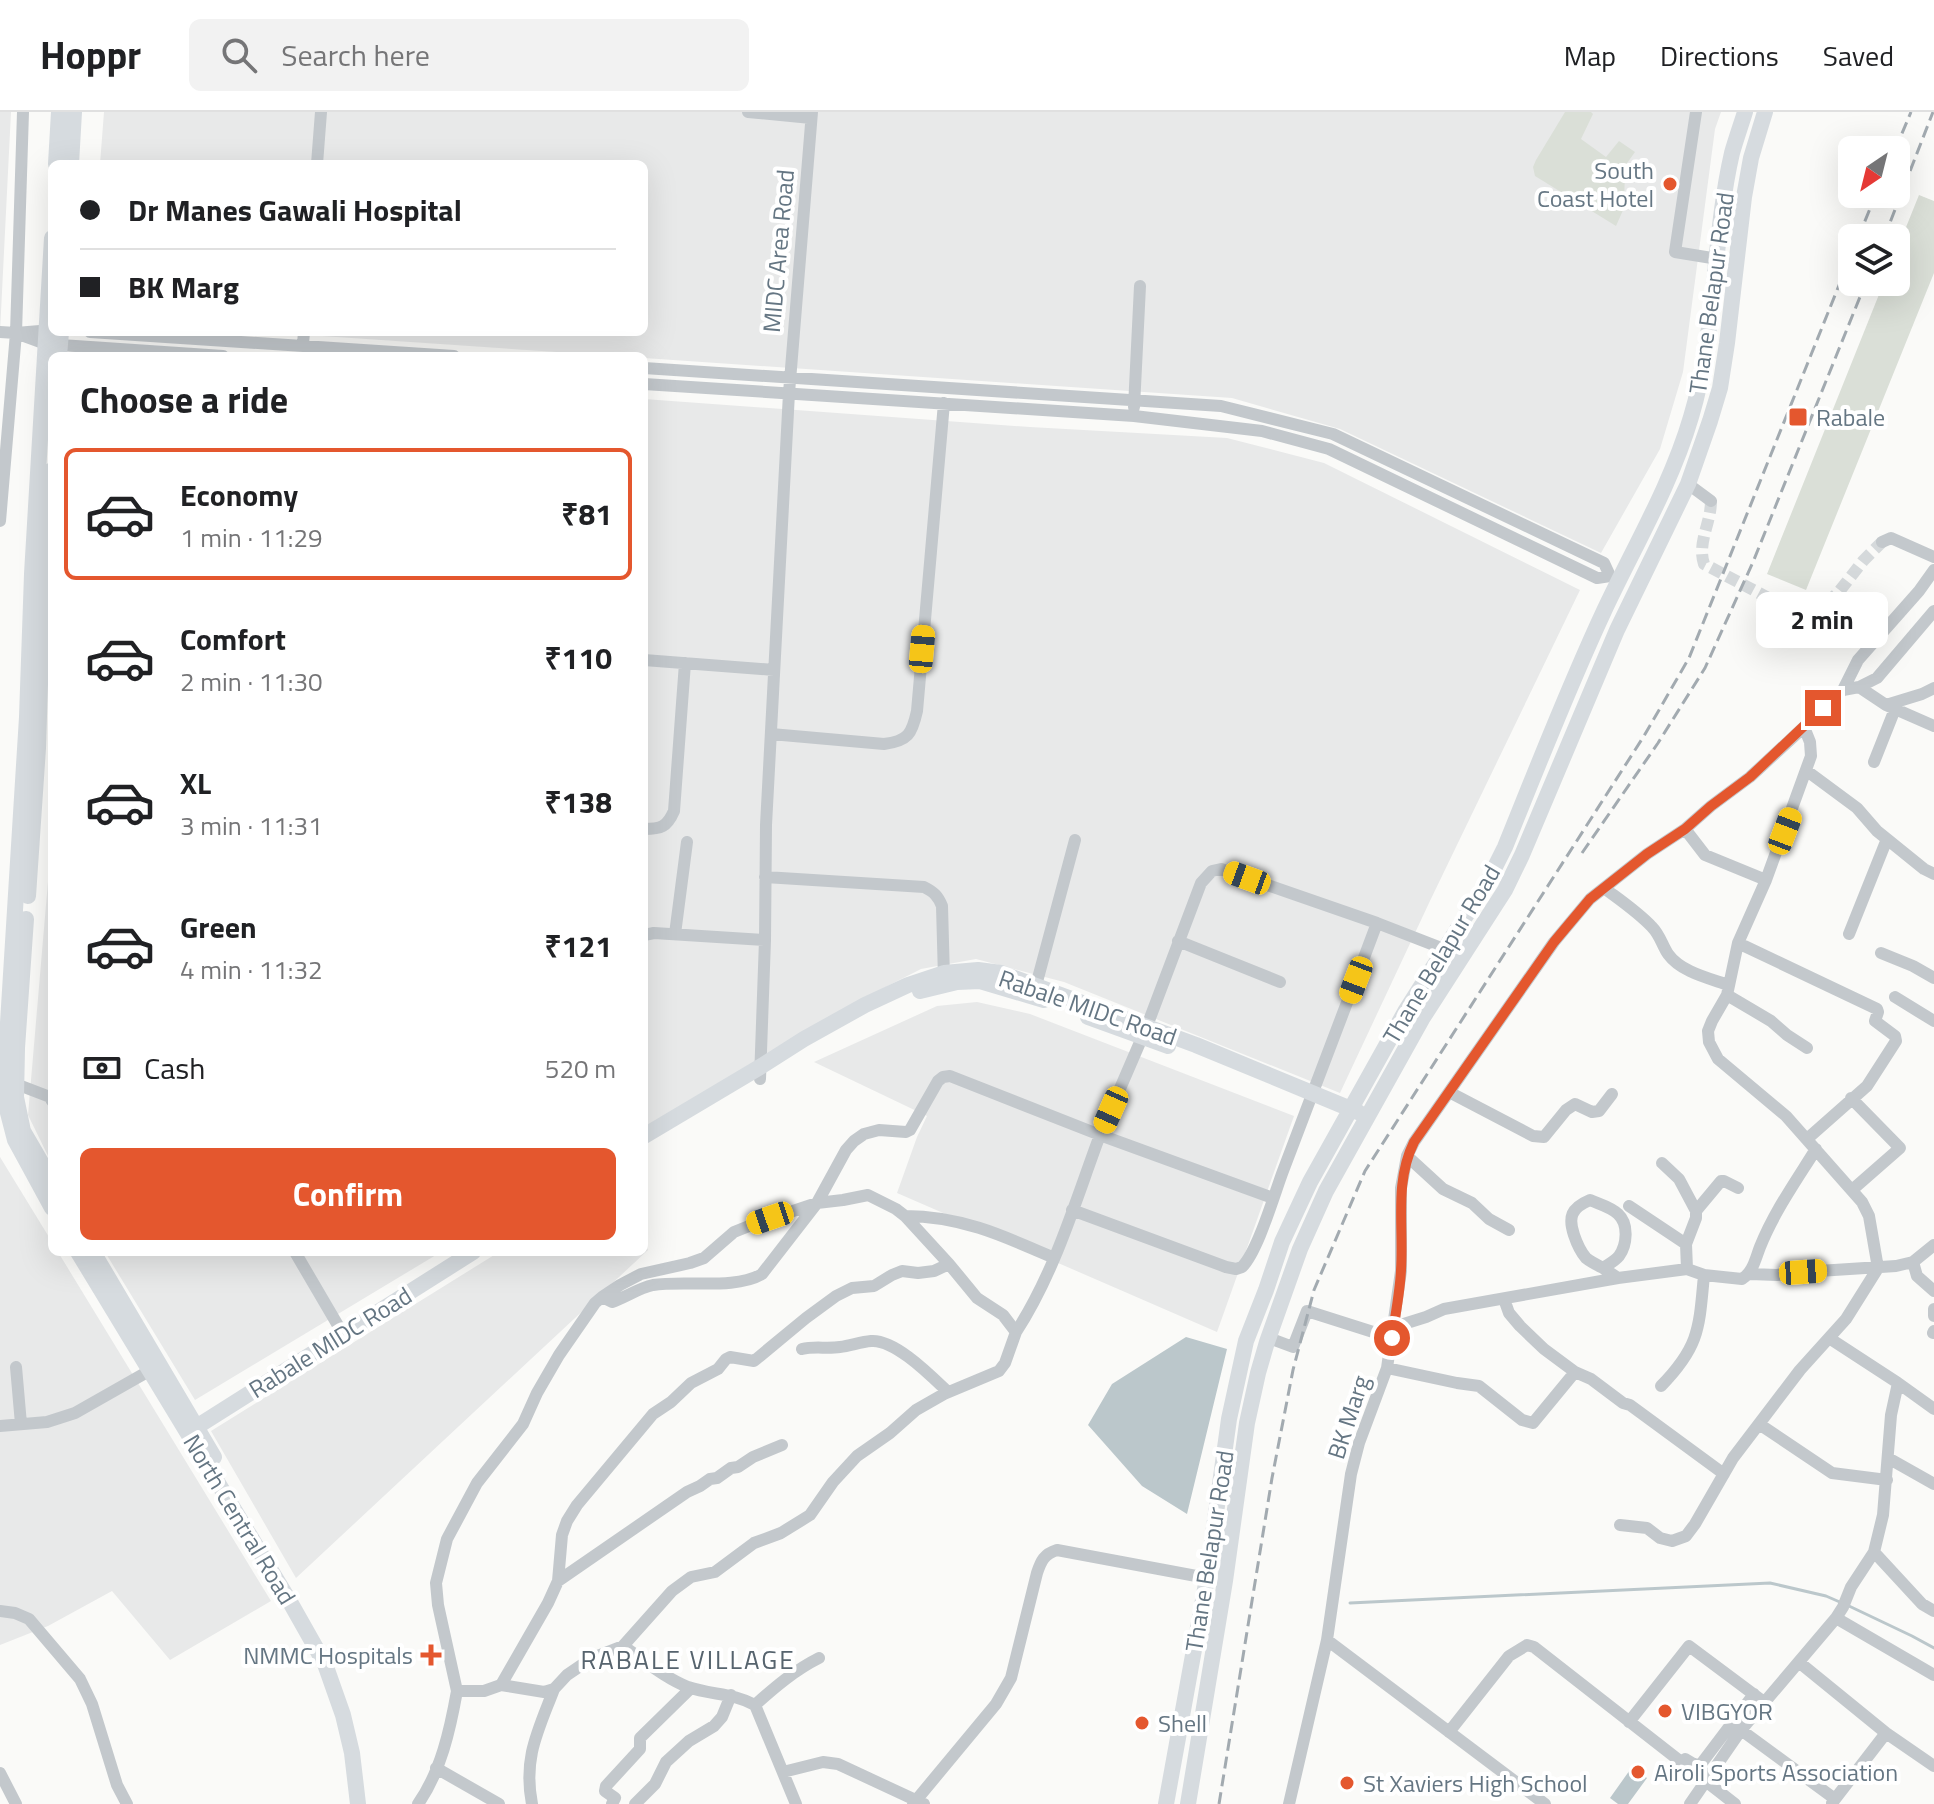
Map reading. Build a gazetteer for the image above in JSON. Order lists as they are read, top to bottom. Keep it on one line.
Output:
{"streets":{"main road":["Thane Belapur Road","Rabale MIDC Road","North Central Road"],"street":["MIDC Area Road","BK Marg"]},"crossings":[["MIDC Area Road","Rabale MIDC Road"],["Thane Belapur Road","Rabale MIDC Road"],["Rabale MIDC Road","North Central Road"]],"districts":["RABALE VILLAGE"],"places":{"other":["South Coast Hotel","VIBGYOR","Shell","Airoli Sports Association","St Xaviers High School"],"transit":["Rabale"],"health":["NMMC Hospitals"]},"north":"bottom left","page":{"header":"Hoppr","search":"Search here","nav":["Map","Directions","Saved"],"banner":["Dr Manes Gawali Hospital","BK Marg"],"heading":"Choose a ride","list":[{"name":"Economy","note":"1 min · 11:29","value":"₹81"},{"name":"Comfort","note":"2 min · 11:30","value":"₹110"},{"name":"XL","note":"3 min · 11:31","value":"₹138"},{"name":"Green","note":"4 min · 11:32","value":"₹121"}],"bubble":"2 min","pay":["Cash","520 m"],"buttons":"Confirm"}}
